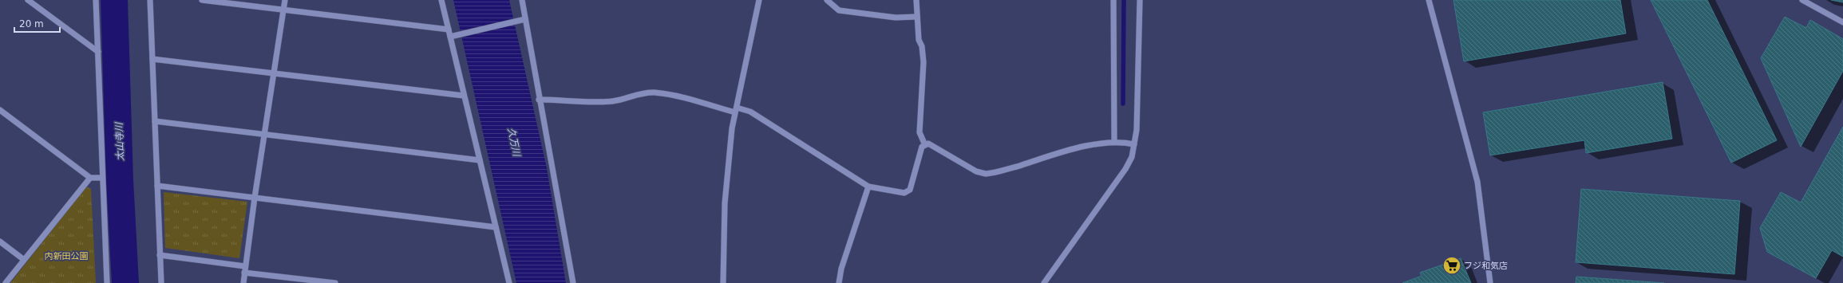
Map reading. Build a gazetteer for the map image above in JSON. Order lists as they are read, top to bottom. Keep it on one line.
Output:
{"water":["太山寺川","久万川"],"parks":["内新田公園"],"places":{"supermarket":["フジ和気店"]},"scale_bar":"20 m"}
